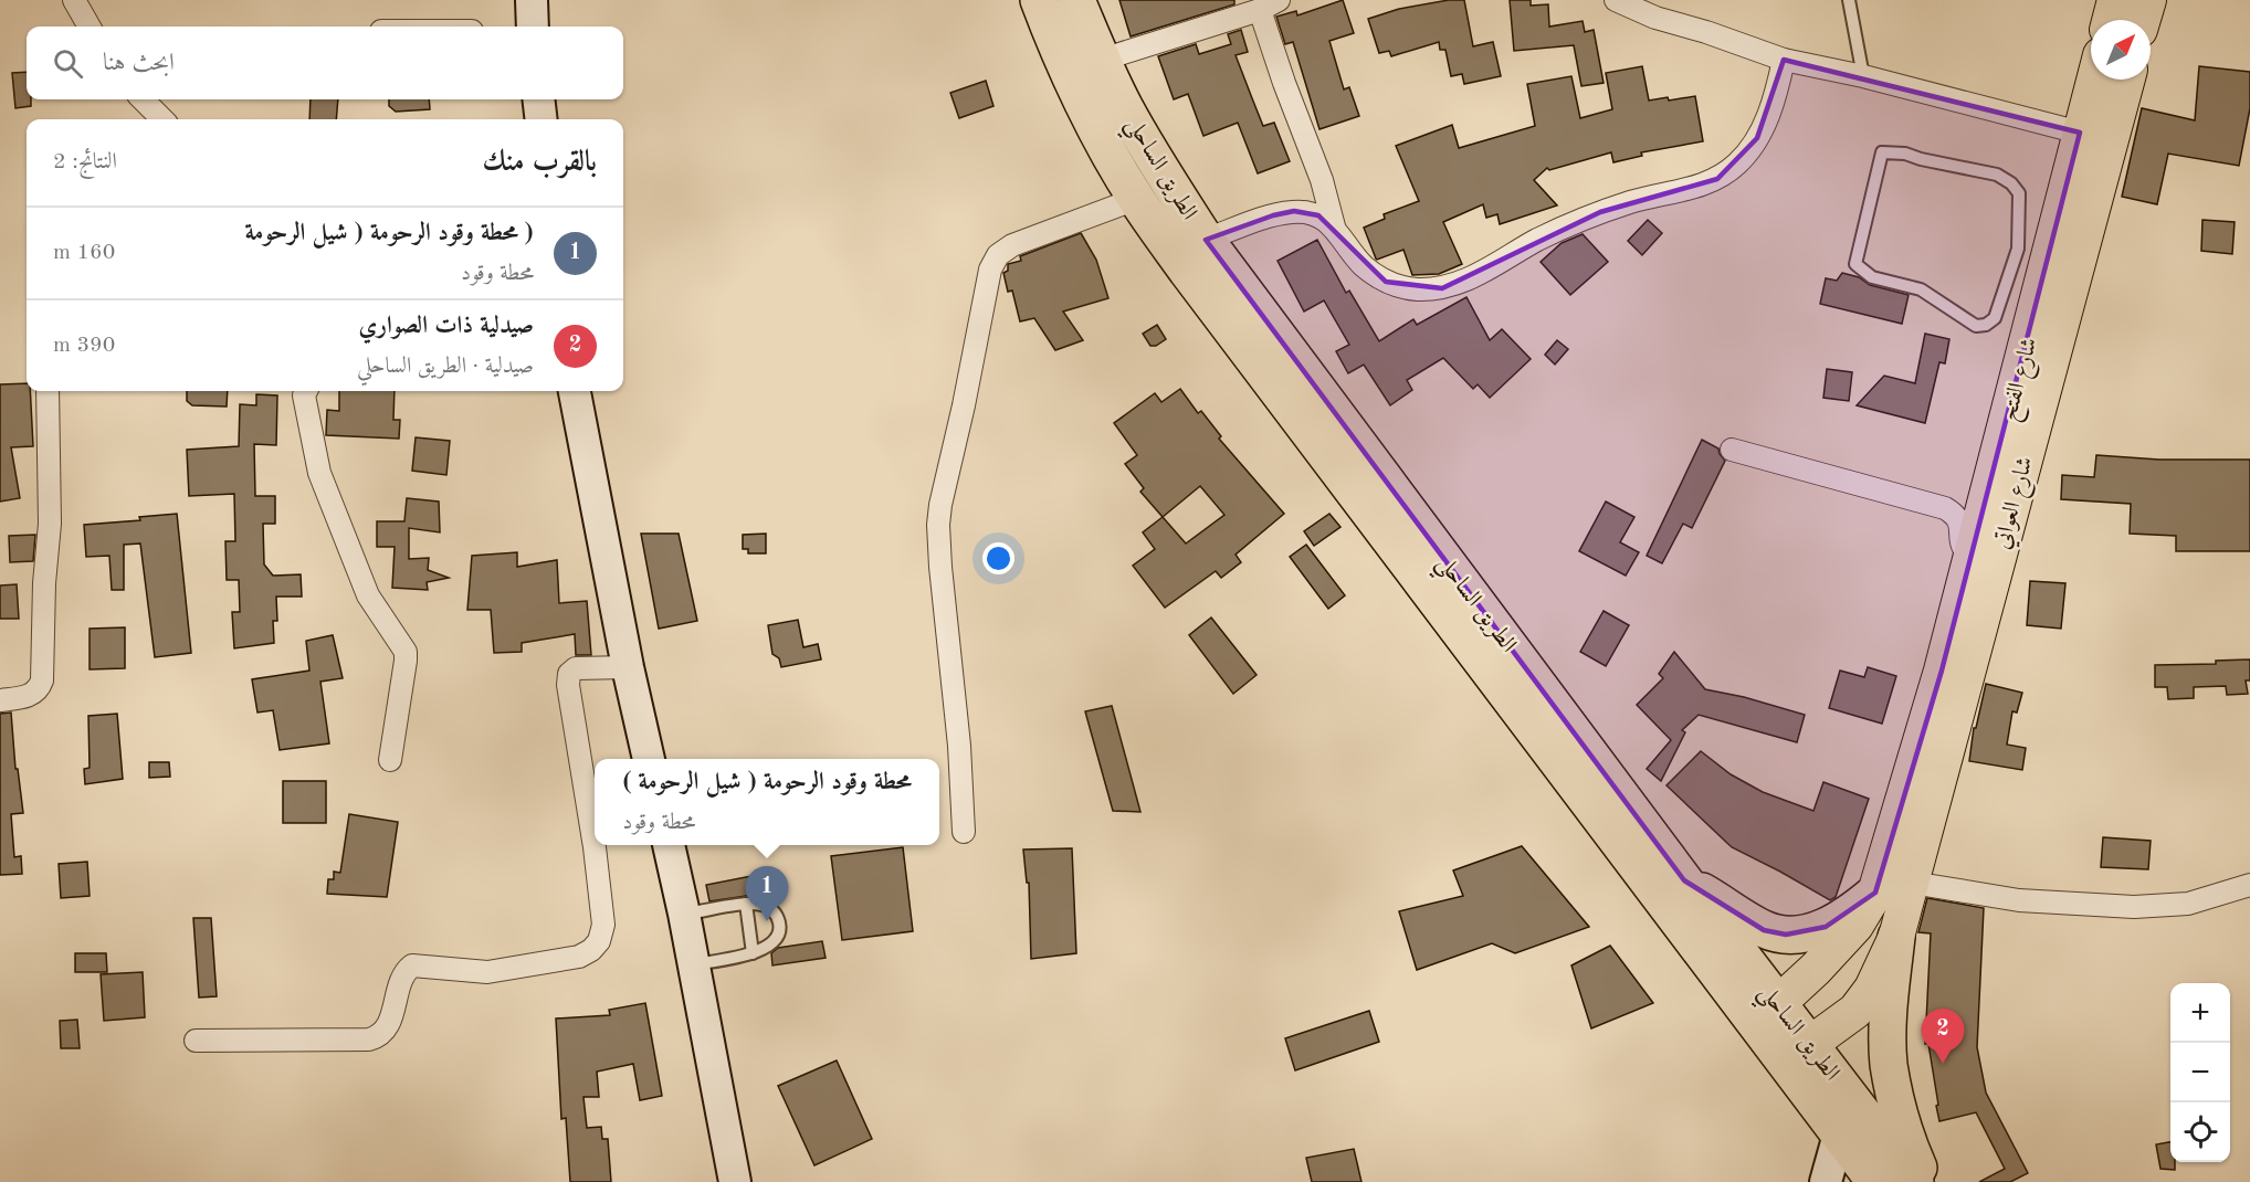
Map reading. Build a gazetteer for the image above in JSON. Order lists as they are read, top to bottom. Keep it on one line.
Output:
{"streets":{"highway":["الطريق الساحلي"],"main road":["شارع الفتح","شارع العواتي"]},"crossings":[["الطريق الساحلي","شارع الفتح"],["الطريق الساحلي","شارع العواتي"],["شارع الفتح","شارع العواتي"]],"north":"top right","page":{"search":"ابحث هنا","heading":["بالقرب منك","النتائج: 2"],"list":[{"mark":"1","name":"( محطة وقود الرحومة ( شيل الرحومة","note":"محطة وقود","value":"160 m"},{"mark":"2","name":"صيدلية ذات الصواري","note":"صيدلية · الطريق الساحلي","value":"390 m"}],"popup":["( محطة وقود الرحومة ( شيل الرحومة","محطة وقود"],"pins":["1","2"],"map_buttons":["+","−"]}}
